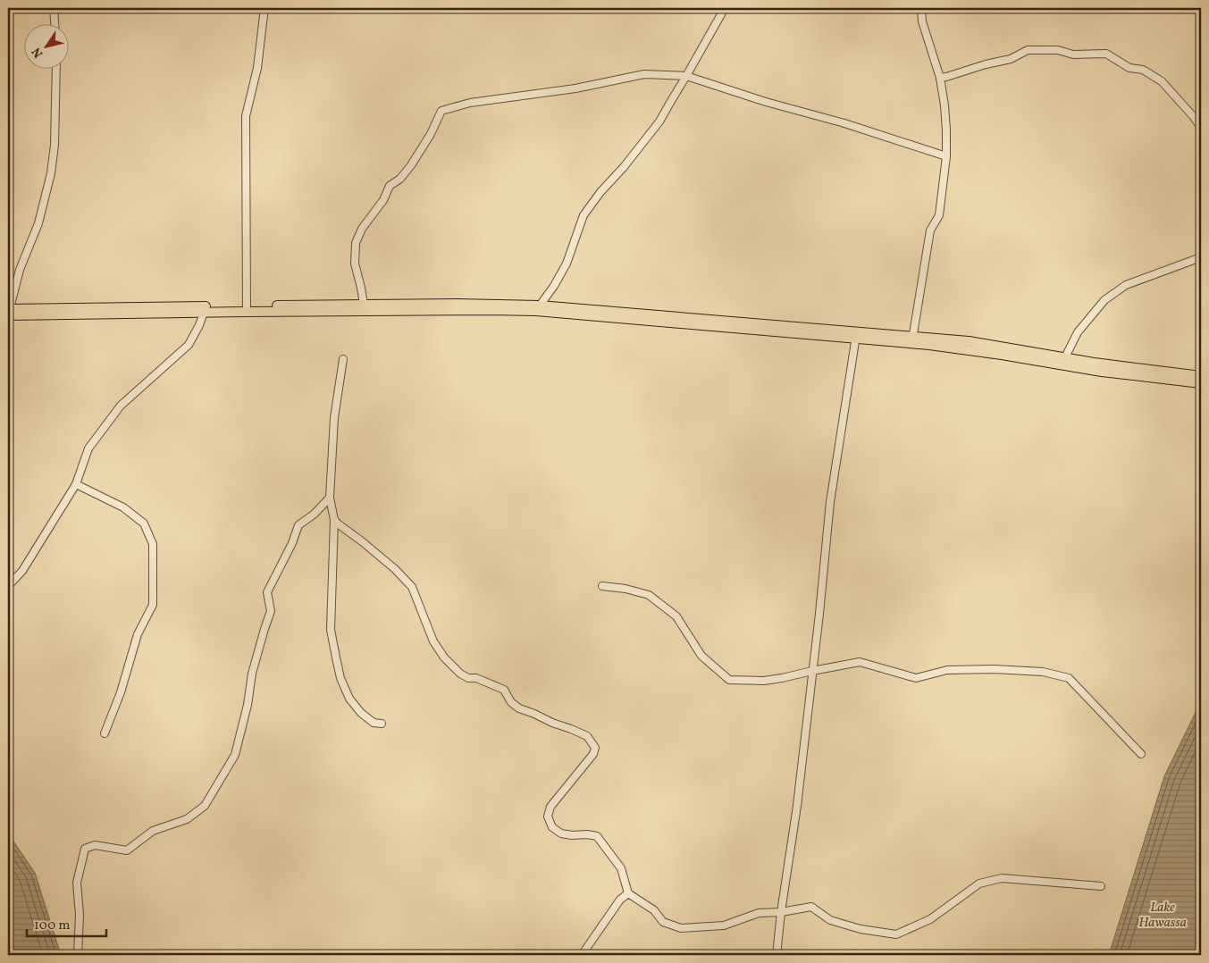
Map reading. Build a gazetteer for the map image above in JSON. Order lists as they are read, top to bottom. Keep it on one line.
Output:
{"water":["Lake Hawassa"],"scale_bar":"100 m","north":"bottom left"}
